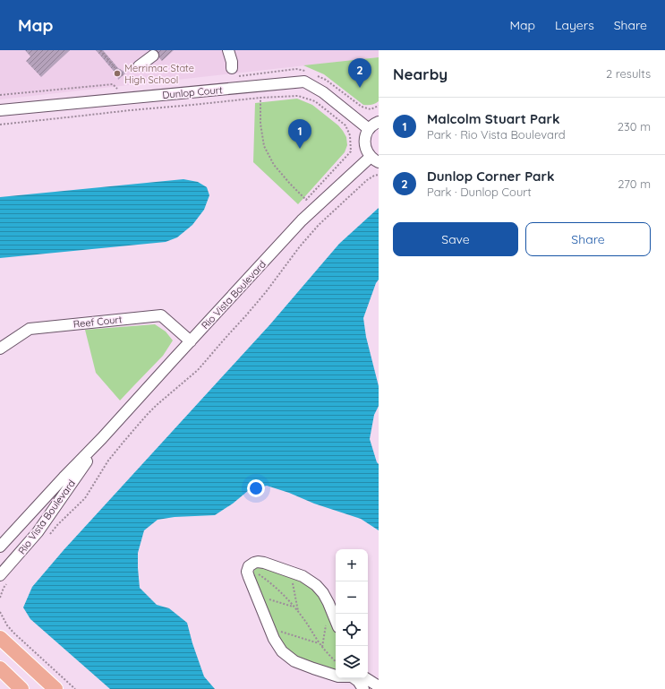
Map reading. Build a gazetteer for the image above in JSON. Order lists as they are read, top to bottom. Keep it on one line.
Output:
{"streets":{"street":["Dunlop Court","Rio Vista Boulevard","Reef Court"]},"crossings":[["Rio Vista Boulevard","Reef Court"]],"places":["Merrimac State High School"],"page":{"header":"Map","nav":["Map","Layers","Share"],"heading":["Nearby","2 results"],"pins":["2","1"],"list":[{"mark":"1","name":"Malcolm Stuart Park","note":"Park · Rio Vista Boulevard","value":"230 m"},{"mark":"2","name":"Dunlop Corner Park","note":"Park · Dunlop Court","value":"270 m"}],"buttons":["Save","Share"],"map_buttons":["+","−"]}}
